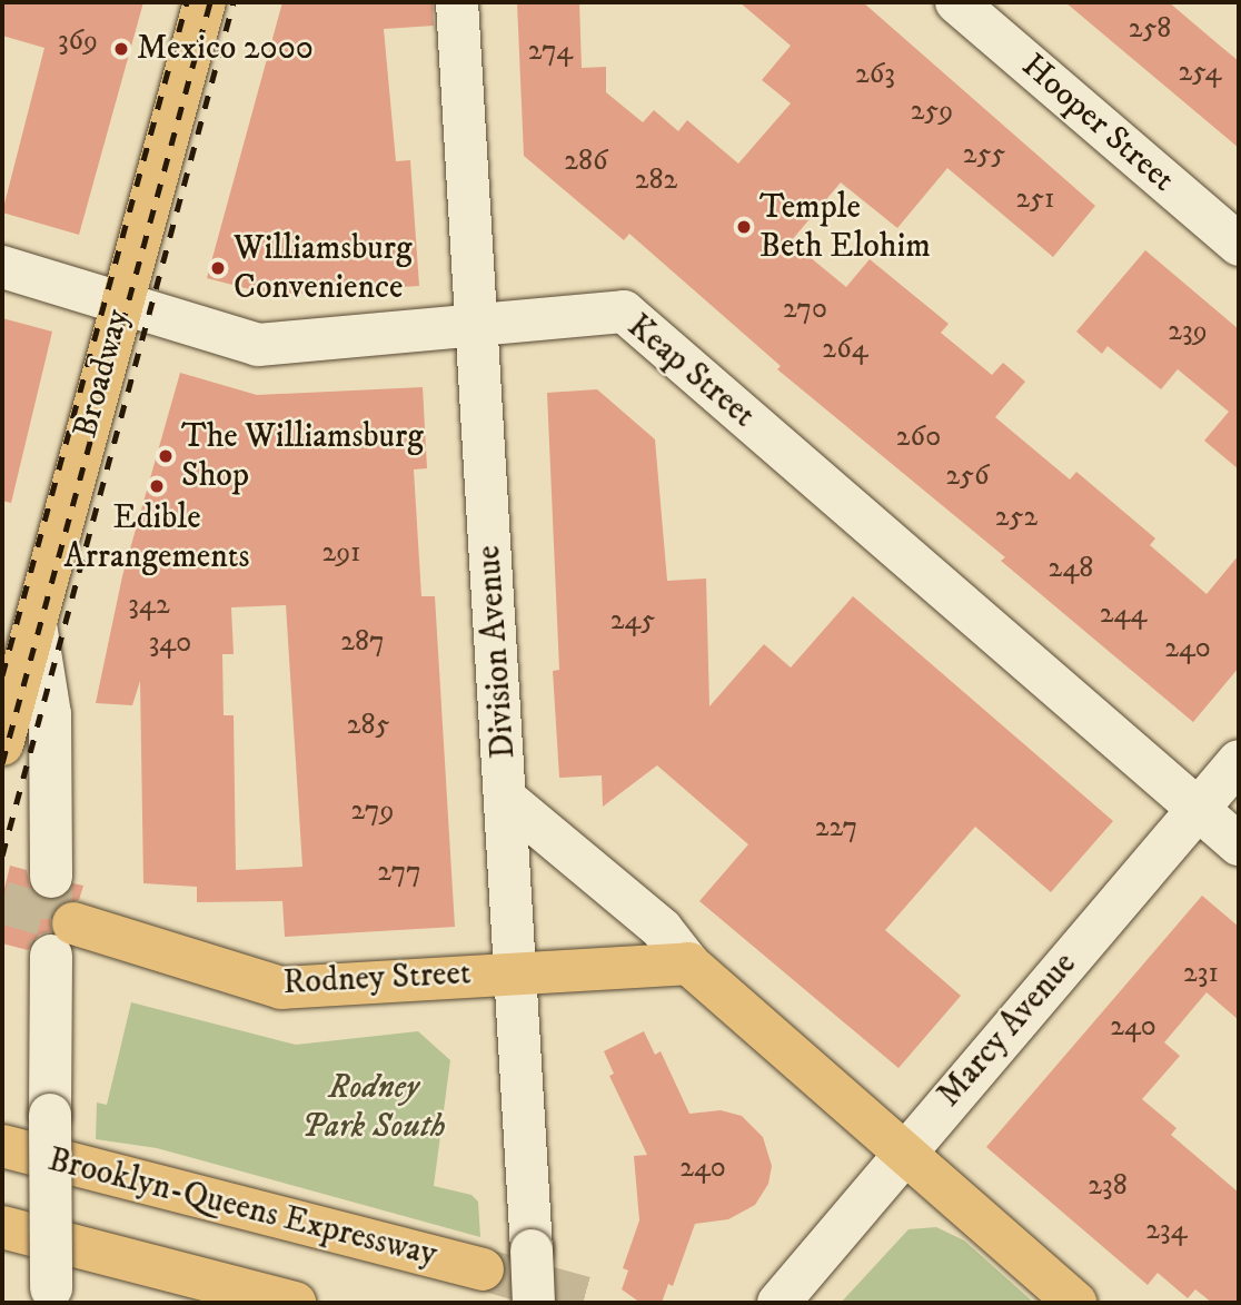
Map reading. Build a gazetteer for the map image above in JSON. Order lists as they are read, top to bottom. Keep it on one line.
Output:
{"streets":{"main road":["Broadway","Rodney Street","Brooklyn-Queens Expressway"],"street":["Hooper Street","Keap Street","Division Avenue","Marcy Avenue"]},"crossings":[["Keap Street","Broadway"],["Keap Street","Division Avenue"],["Keap Street","Marcy Avenue"],["Division Avenue","Rodney Street"]],"parks":["Rodney Park South"],"places":["Mexico 2000","Temple Beth Elohim","Williamsburg Convenience","The Williamsburg Shop","Edible Arrangements"],"house_numbers":["258","369","274","254","263","259","255","286","282","251","270","239","264","260","256","252","291","248","342","244","245","287","340","240","285","279","227","277","231","240","240","238","234"]}
